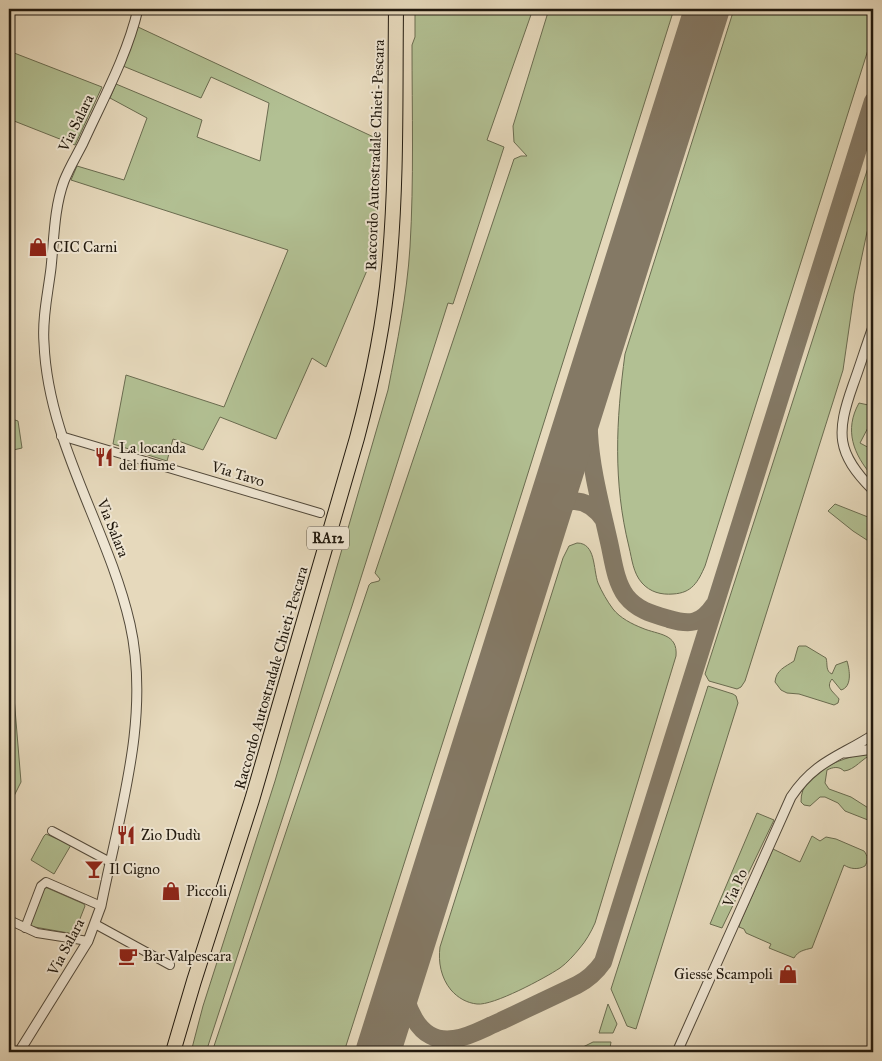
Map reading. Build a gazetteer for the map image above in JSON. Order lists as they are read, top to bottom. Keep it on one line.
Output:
{"streets":{"highway":["Raccordo Autostradale Chieti-Pescara","RA12"],"street":["Via Salara","Via Tavo","Via Po"]},"crossings":[["Via Salara","Via Tavo"]],"places":{"shop":["CIC Carni","Piccoli","Giesse Scampoli"],"restaurant":["La locanda del fiume","Zio Dudù"],"bar":["Il Cigno"],"cafe":["Bar Valpescara"]}}
